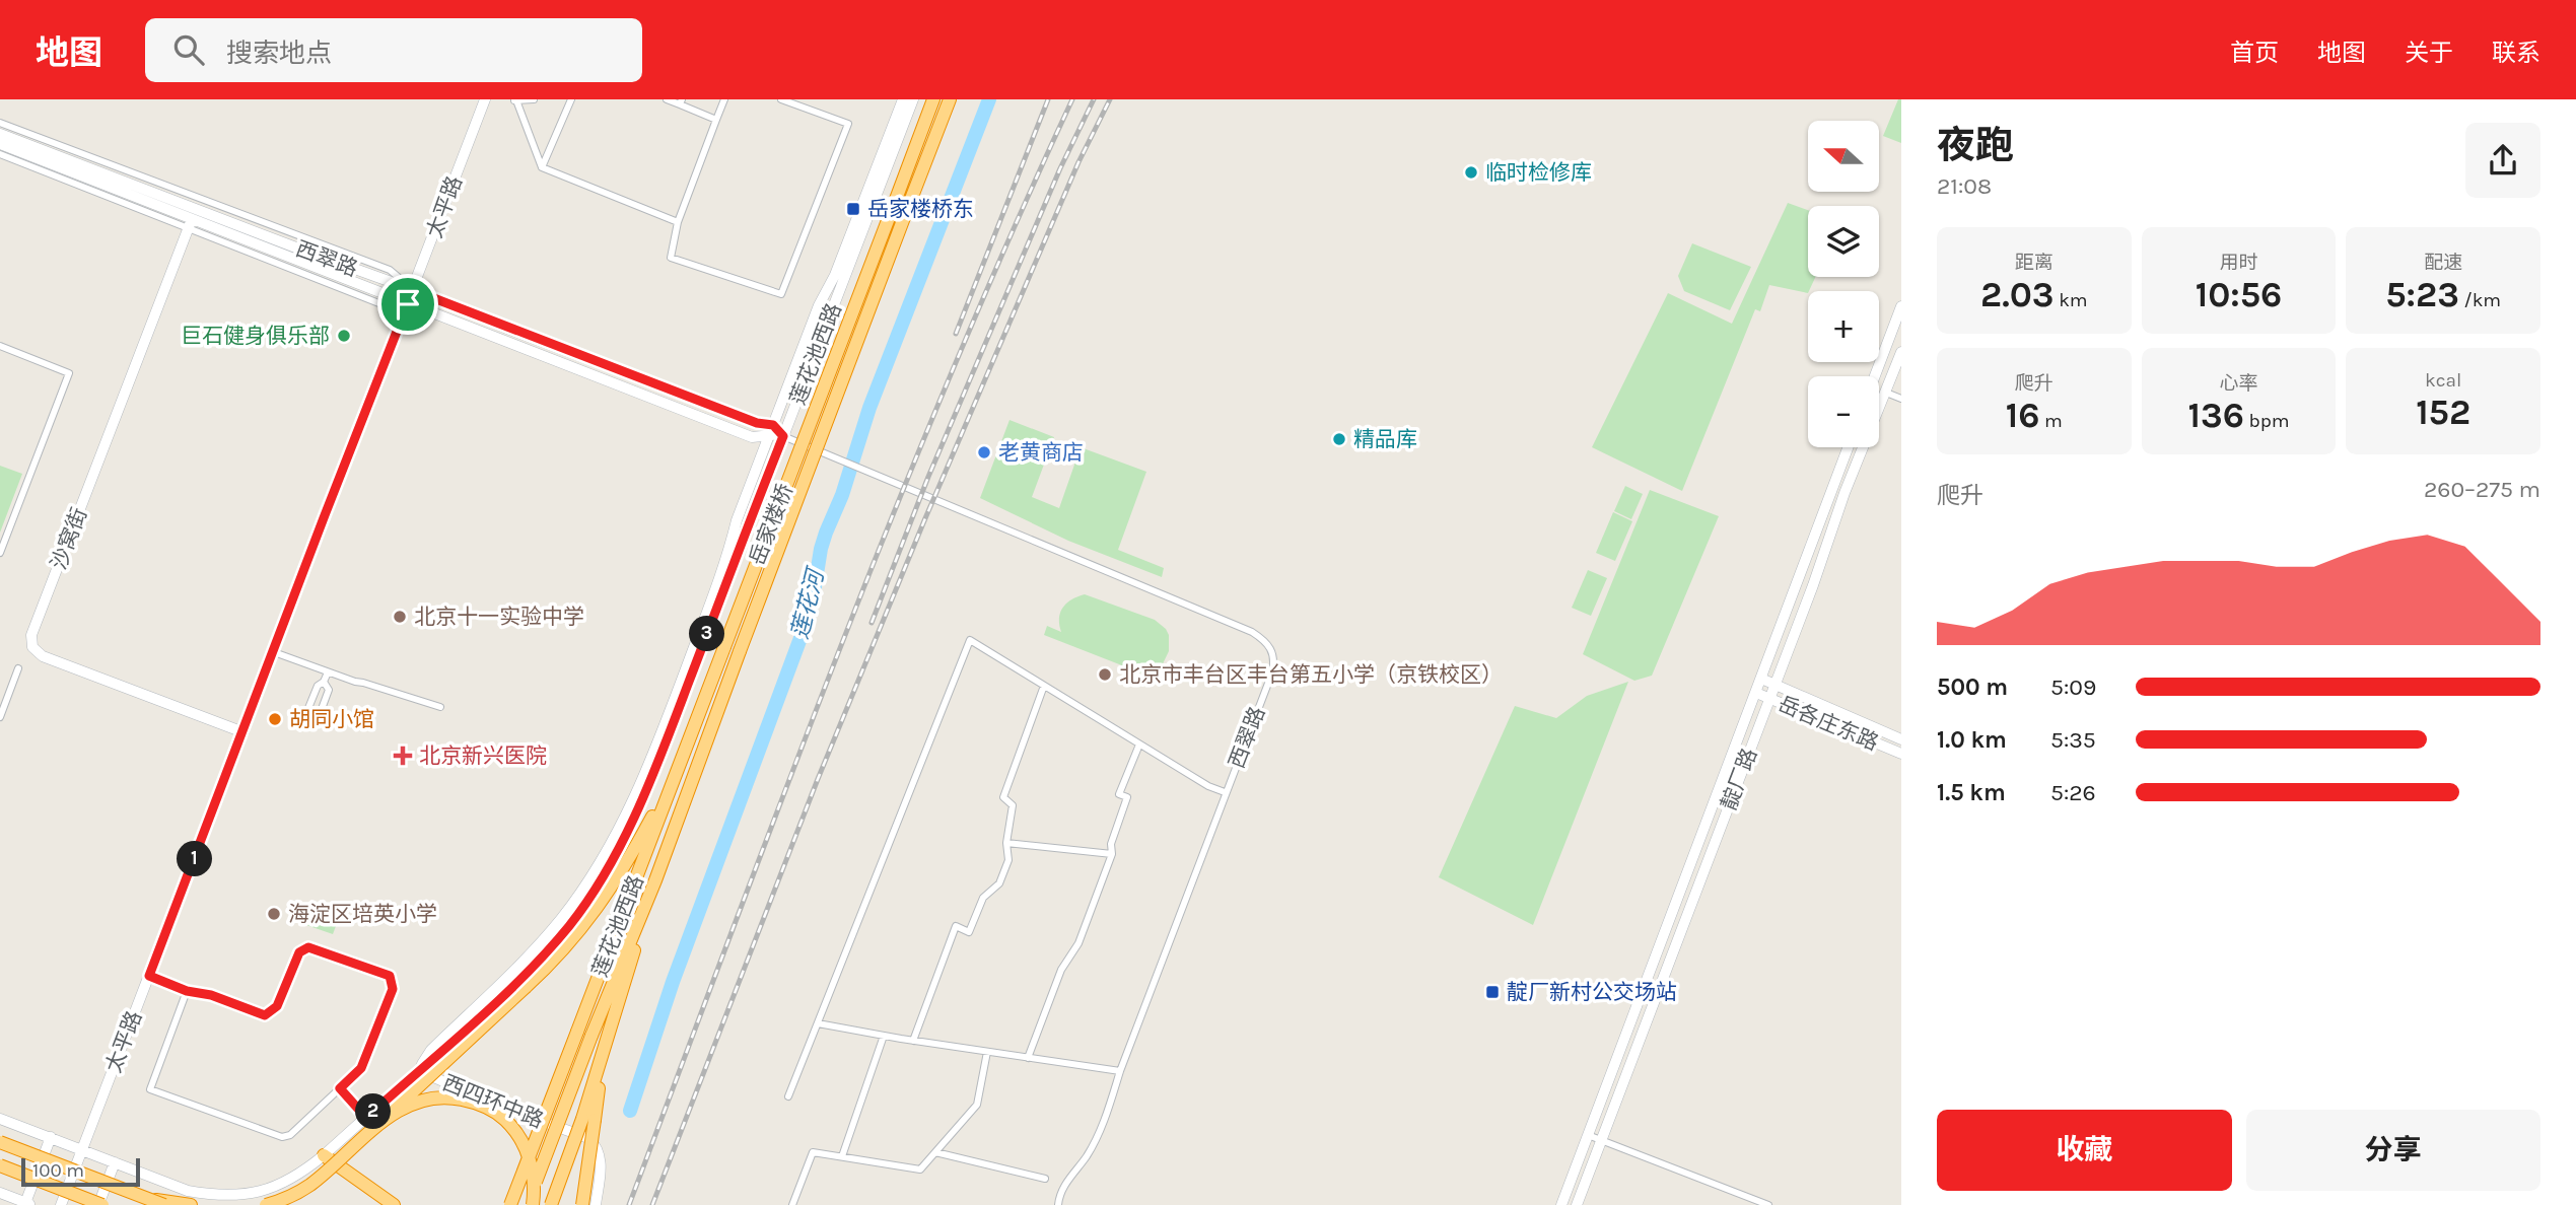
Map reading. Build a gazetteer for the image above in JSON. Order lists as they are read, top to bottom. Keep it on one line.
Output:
{"streets":{"highway":["莲花池西路","岳家楼桥"],"street":["太平路","西翠路","沙窝街","岳各庄东路","靛厂路","西四环中路"]},"crossings":[["太平路","西翠路"],["太平路","沙窝街"],["太平路","西四环中路"],["西翠路","莲花池西路"],["西翠路","沙窝街"],["莲花池西路","岳家楼桥"],["莲花池西路","西四环中路"],["岳各庄东路","靛厂路"]],"water":["莲花河"],"places":{"other":["临时检修库","巨石健身俱乐部","精品库","老黄商店","北京十一实验中学","北京市丰台区丰台第五小学（京铁校区）","胡同小馆","海淀区培英小学"],"transit":["岳家楼桥东","靛厂新村公交场站"],"health":["北京新兴医院"]},"scale_bar":"100 m","north":"left","page":{"header":"地图","search":"搜索地点","nav":["首页","地图","关于","联系"],"heading":["夜跑","21:08"],"map_buttons":["+","−"],"stats":[["距离","2.03 km"],["用时","10:56"],["配速","5:23 /km"],["爬升","16 m"],["心率","136 bpm"],["kcal","152"]],"chart":["爬升","260–275 m"],"pins":["3","1","2"],"list":[{"name":"500 m","note":"5:09"},{"name":"1.0 km","note":"5:35"},{"name":"1.5 km","note":"5:26"}],"buttons":["收藏","分享"],"scale":"100 m"}}
